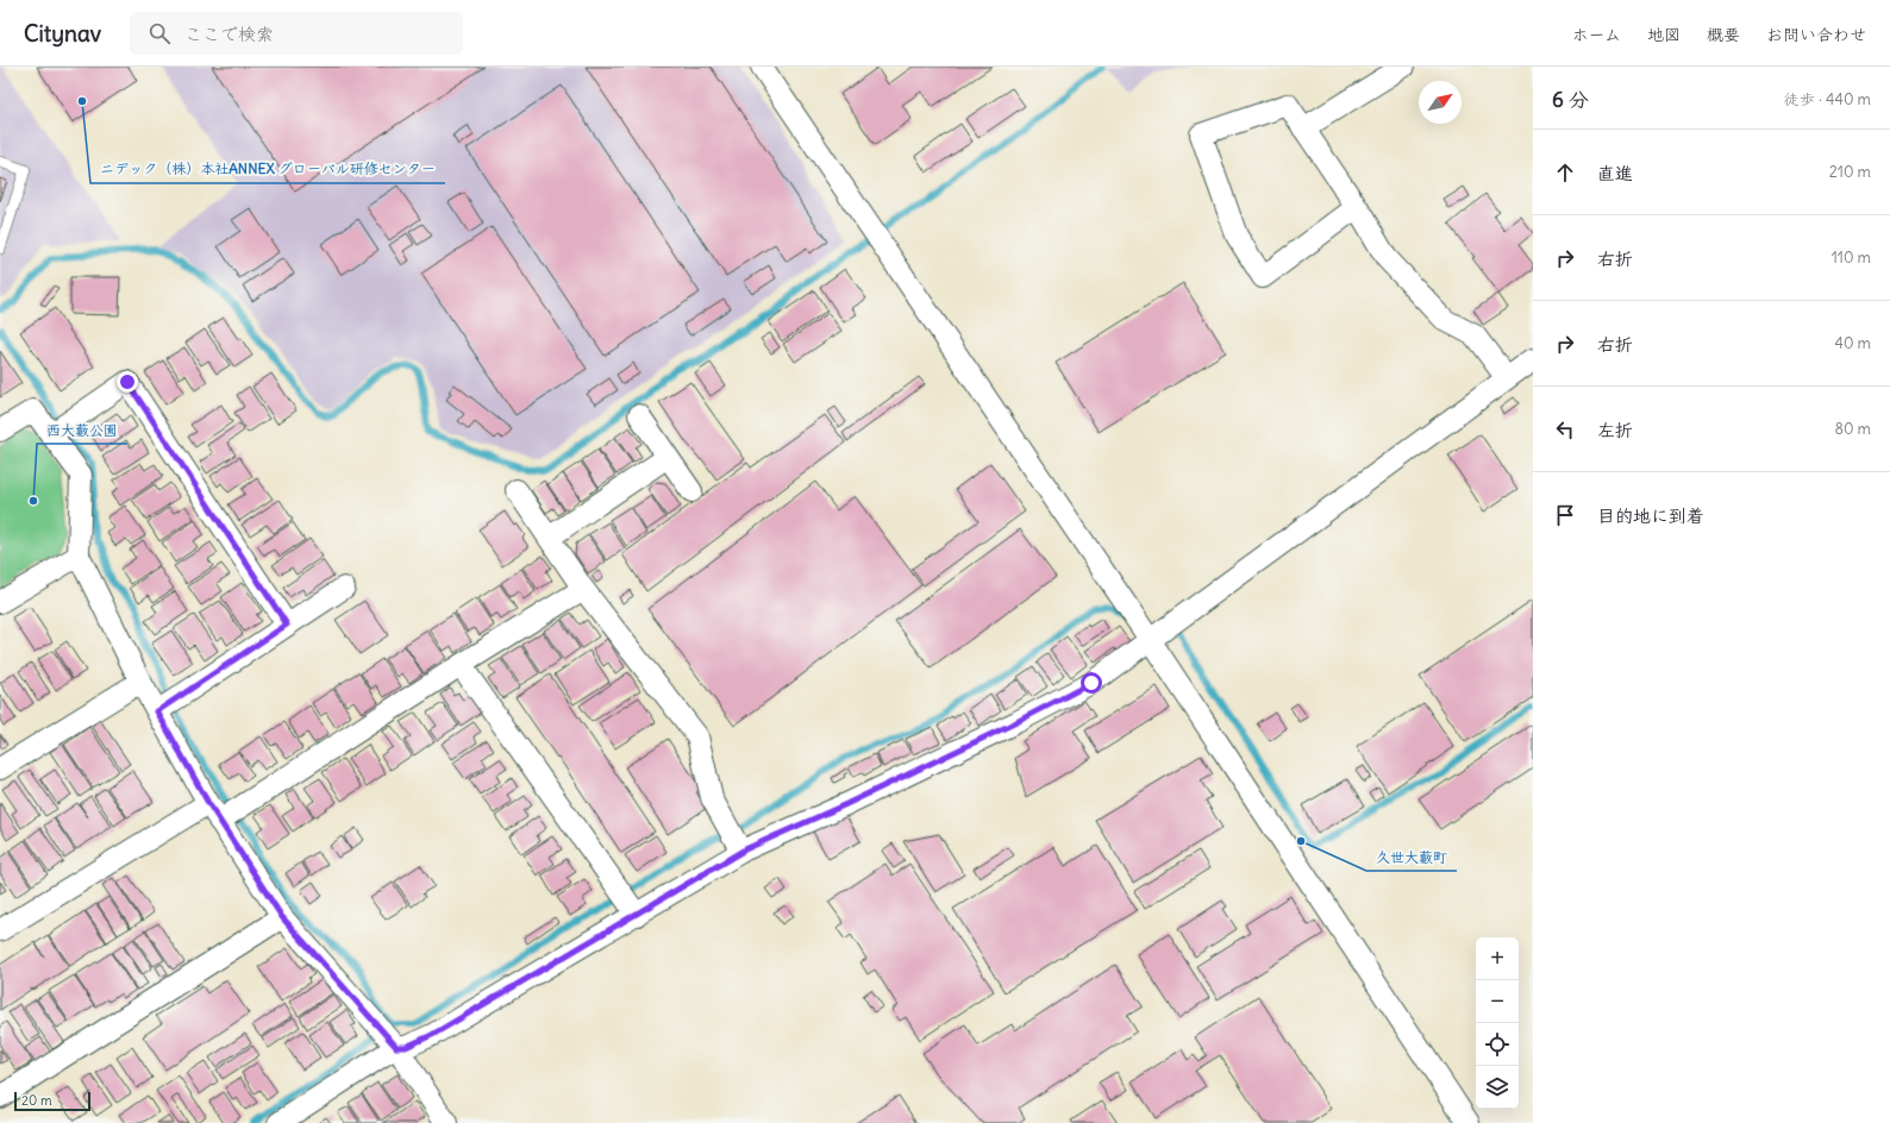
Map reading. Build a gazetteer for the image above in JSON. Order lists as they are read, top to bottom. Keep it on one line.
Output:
{"places":["ニデック（株）本社ANNEX グローバル研修センター","西大藪公園","久世大藪町"],"scale_bar":"20 m","north":"top right","page":{"header":"Citynav","search":"ここで検索","nav":["ホーム","地図","概要","お問い合わせ"],"heading":["6 分","徒歩 · 440 m"],"list":[["直進","210 m"],["右折","110 m"],["右折","40 m"],["左折","80 m"],"目的地に到着"],"map_buttons":["+","−"],"scale":"20 m"}}
